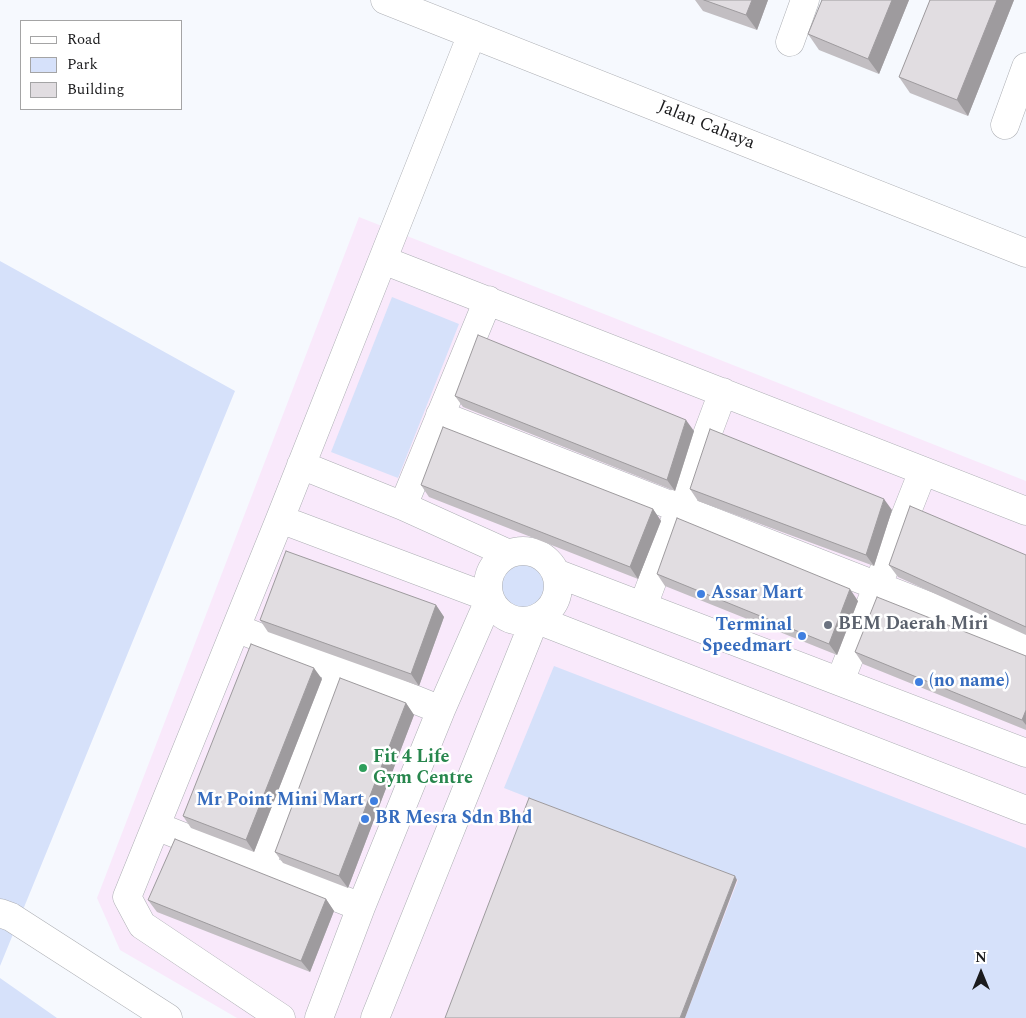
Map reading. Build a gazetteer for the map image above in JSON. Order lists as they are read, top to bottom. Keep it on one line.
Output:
{"streets":{"street":["Jalan Cahaya"]},"places":["Assar Mart","BEM Daerah Miri","Terminal Speedmart","(no name)","Fit 4 Life Gym Centre","Mr Point Mini Mart","BR Mesra Sdn Bhd"],"legend":["Road","Park","Building"],"north":"top"}
